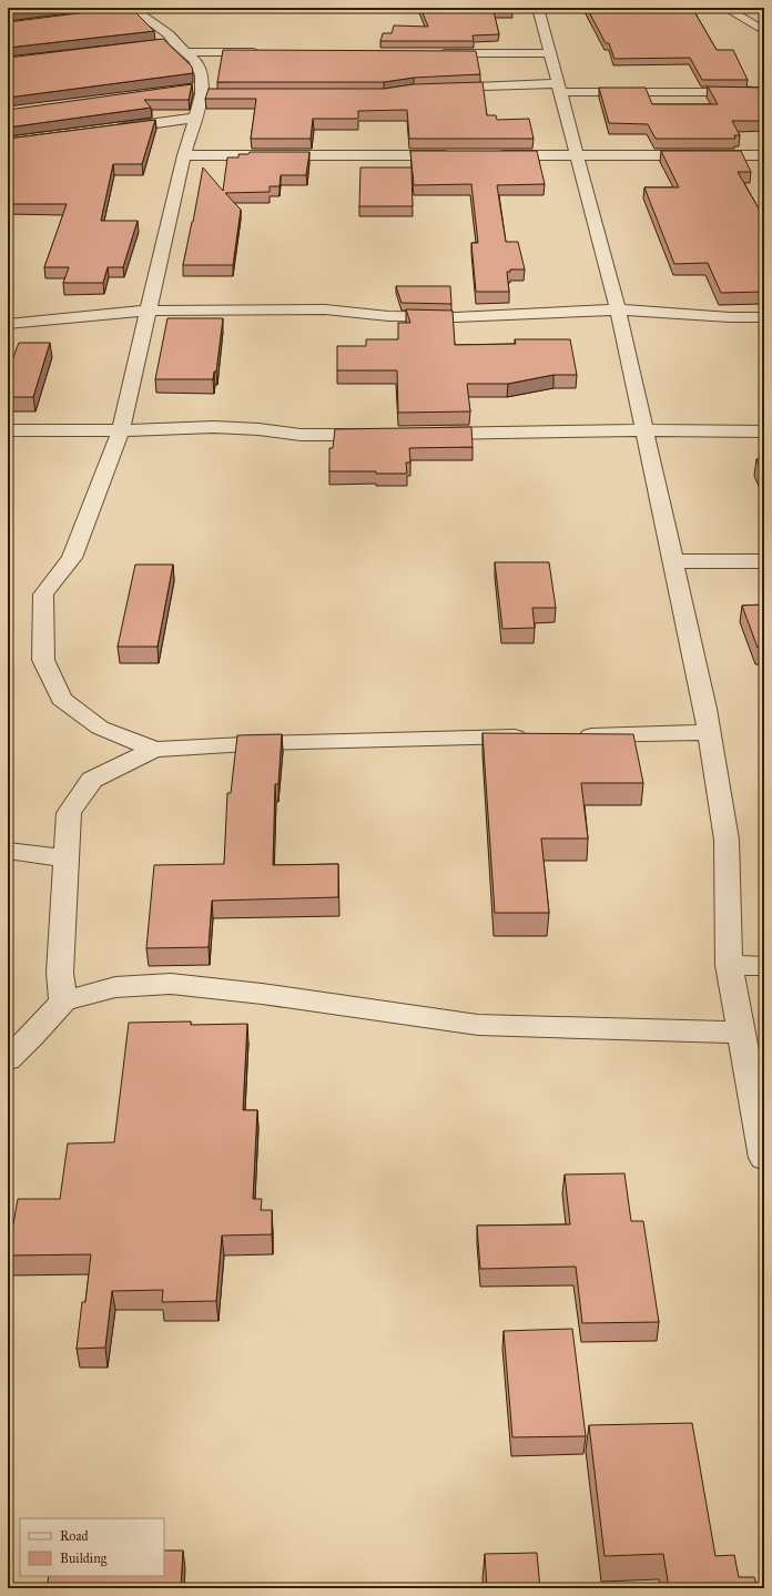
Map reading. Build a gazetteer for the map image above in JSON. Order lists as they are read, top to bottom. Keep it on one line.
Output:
{"legend":["Road","Building"]}
